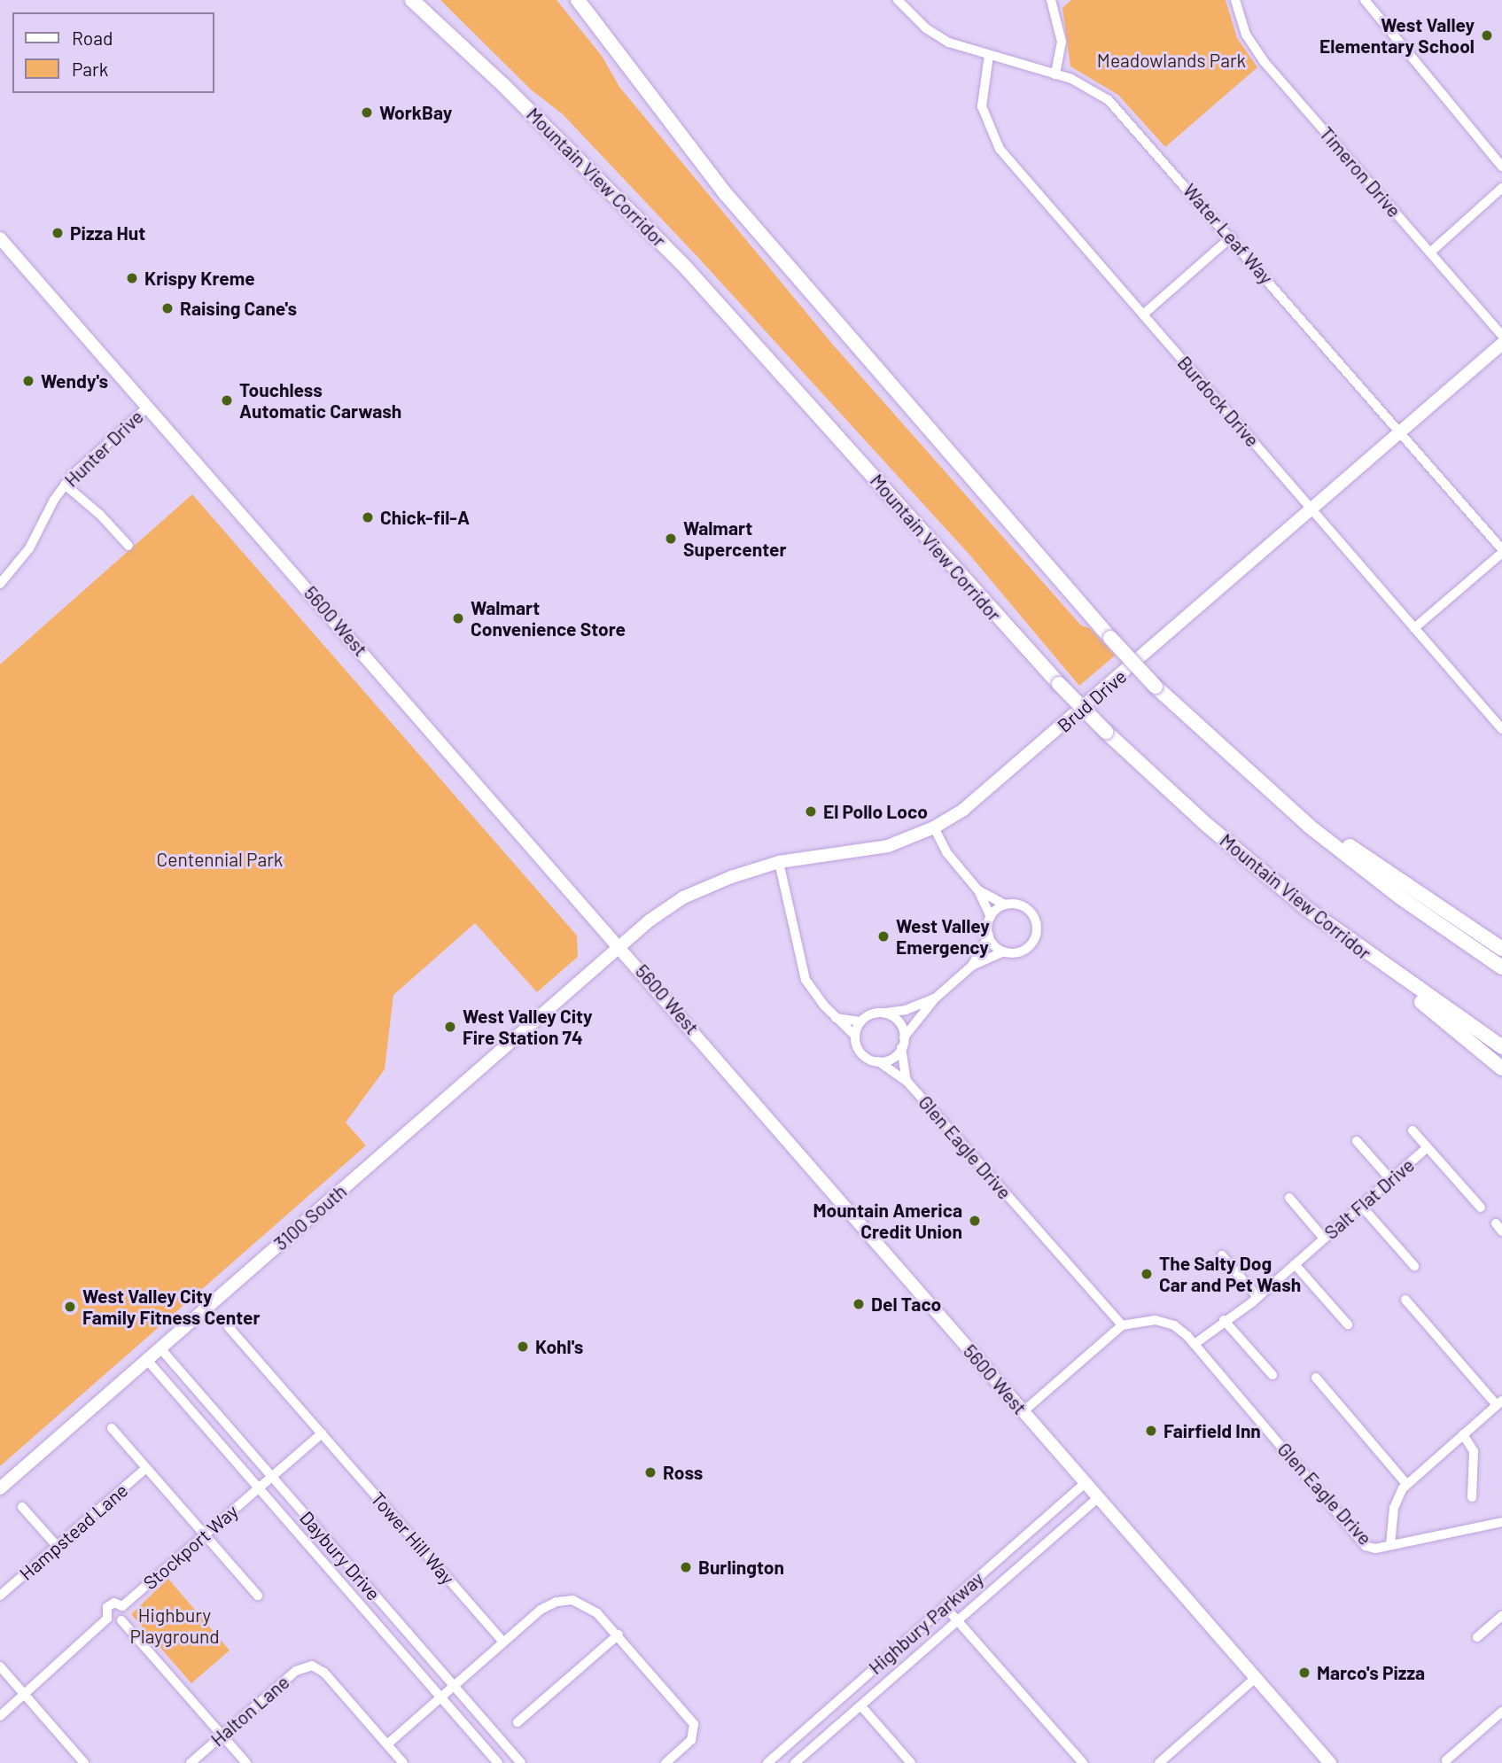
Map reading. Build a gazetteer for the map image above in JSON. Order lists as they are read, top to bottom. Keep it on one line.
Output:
{"streets":{"highway":["Mountain View Corridor"],"main road":["5600 West","Brud Drive","3100 South"],"street":["Timeron Drive","Water Leaf Way","Burdock Drive","Hunter Drive","Glen Eagle Drive","Salt Flat Drive","Hampstead Lane","Tower Hill Way","Stockport Way","Daybury Drive","Highbury Parkway","Halton Lane"]},"crossings":[["Water Leaf Way","Burdock Drive"],["Water Leaf Way","Brud Drive"],["Burdock Drive","Brud Drive"],["Hunter Drive","5600 West"],["5600 West","Brud Drive"],["5600 West","3100 South"],["5600 West","Highbury Parkway"],["Brud Drive","3100 South"],["Glen Eagle Drive","Salt Flat Drive"],["3100 South","Daybury Drive"],["Tower Hill Way","Stockport Way"],["Stockport Way","Daybury Drive"]],"parks":["Meadowlands Park","Centennial Park","Highbury Playground"],"places":["West Valley Elementary School","WorkBay","Pizza Hut","Krispy Kreme","Raising Cane's","Wendy's","Touchless Automatic Carwash","Chick-fil-A","Walmart Supercenter","Walmart Convenience Store","El Pollo Loco","West Valley Emergency","West Valley City Fire Station 74","Mountain America Credit Union","The Salty Dog Car and Pet Wash","Del Taco","West Valley City Family Fitness Center","Kohl's","Fairfield Inn","Ross","Burlington","Marco's Pizza"],"legend":["Road","Park"]}
